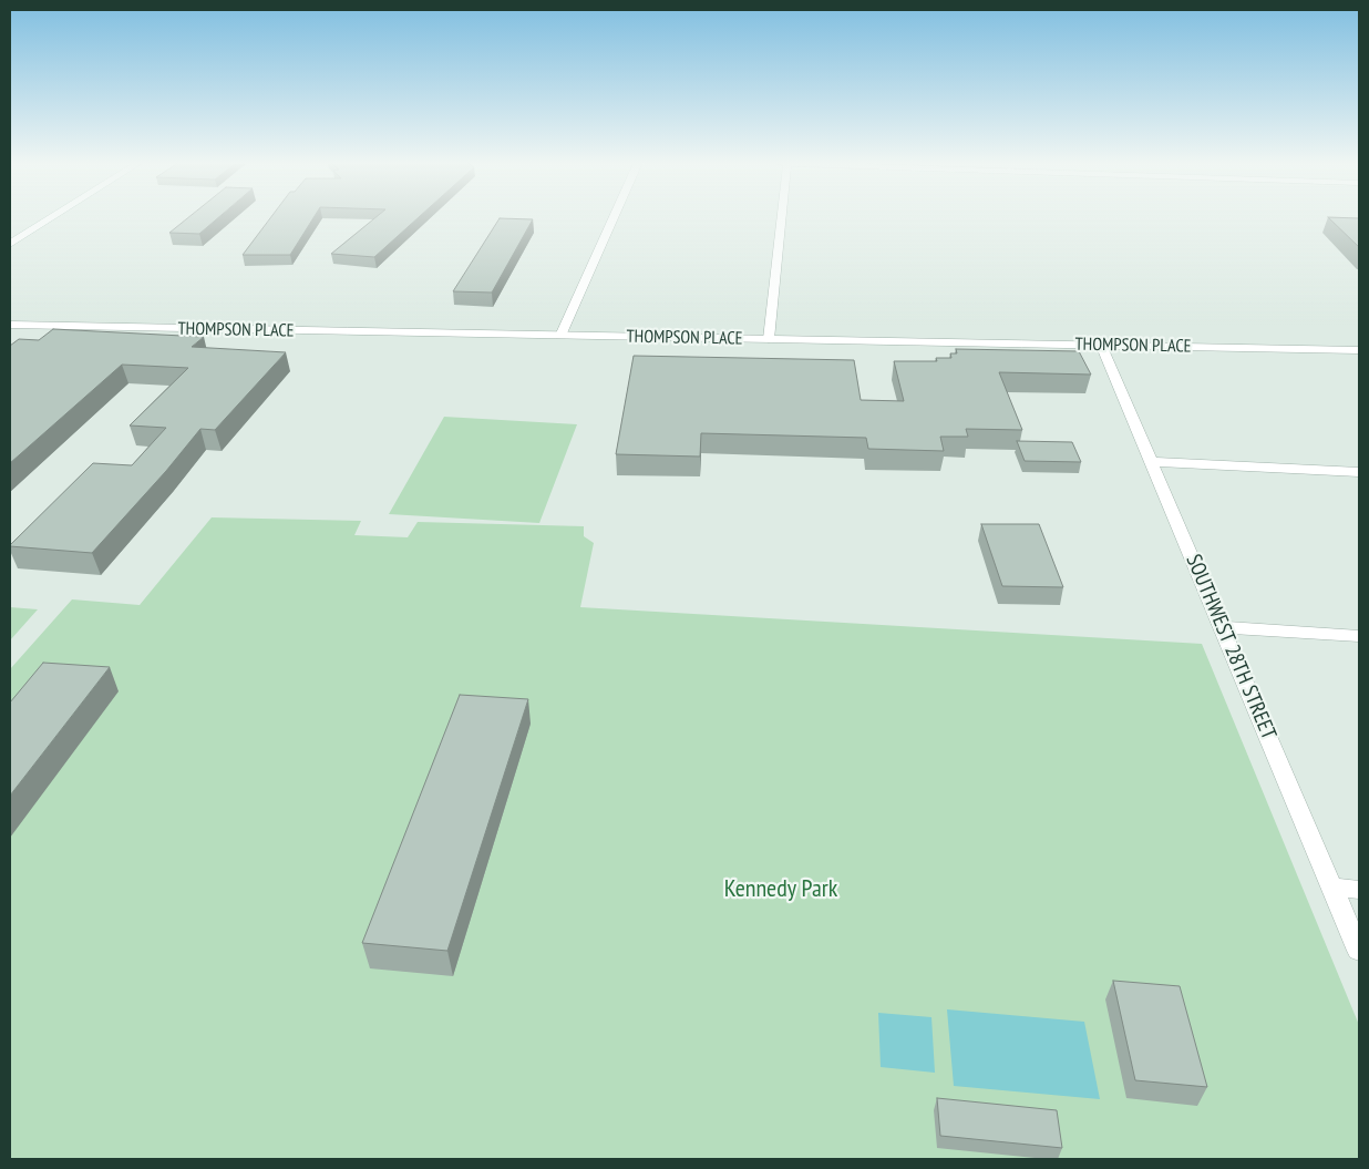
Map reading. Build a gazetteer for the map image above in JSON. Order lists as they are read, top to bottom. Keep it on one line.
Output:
{"streets":{"street":["THOMPSON PLACE","SOUTHWEST 28TH STREET"]},"crossings":[["THOMPSON PLACE","SOUTHWEST 28TH STREET"]],"parks":["Kennedy Park"]}
